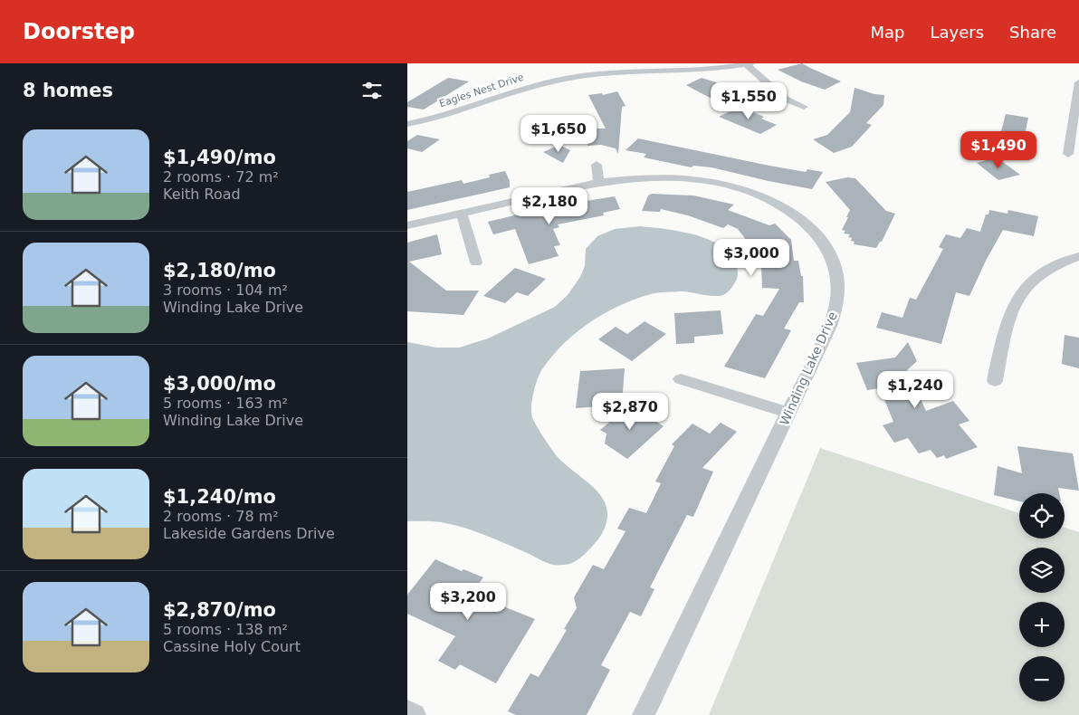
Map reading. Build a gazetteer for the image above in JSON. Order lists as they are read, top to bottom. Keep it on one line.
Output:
{"streets":{"street":["Eagles Nest Drive","Winding Lake Drive"]},"page":{"header":"Doorstep","nav":["Map","Layers","Share"],"heading":"8 homes","price":["$1,550","$1,650","$1,490","$2,180","$3,000","$1,240","$2,870","$3,200"],"list":[{"name":"$1,490/mo","note":"2 rooms · 72 m² · Keith Road"},{"name":"$2,180/mo","note":"3 rooms · 104 m² · Winding Lake Drive"},{"name":"$3,000/mo","note":"5 rooms · 163 m² · Winding Lake Drive"},{"name":"$1,240/mo","note":"2 rooms · 78 m² · Lakeside Gardens Drive"},{"name":"$2,870/mo","note":"5 rooms · 138 m² · Cassine Holy Court"}],"map_buttons":["+","−"]}}
